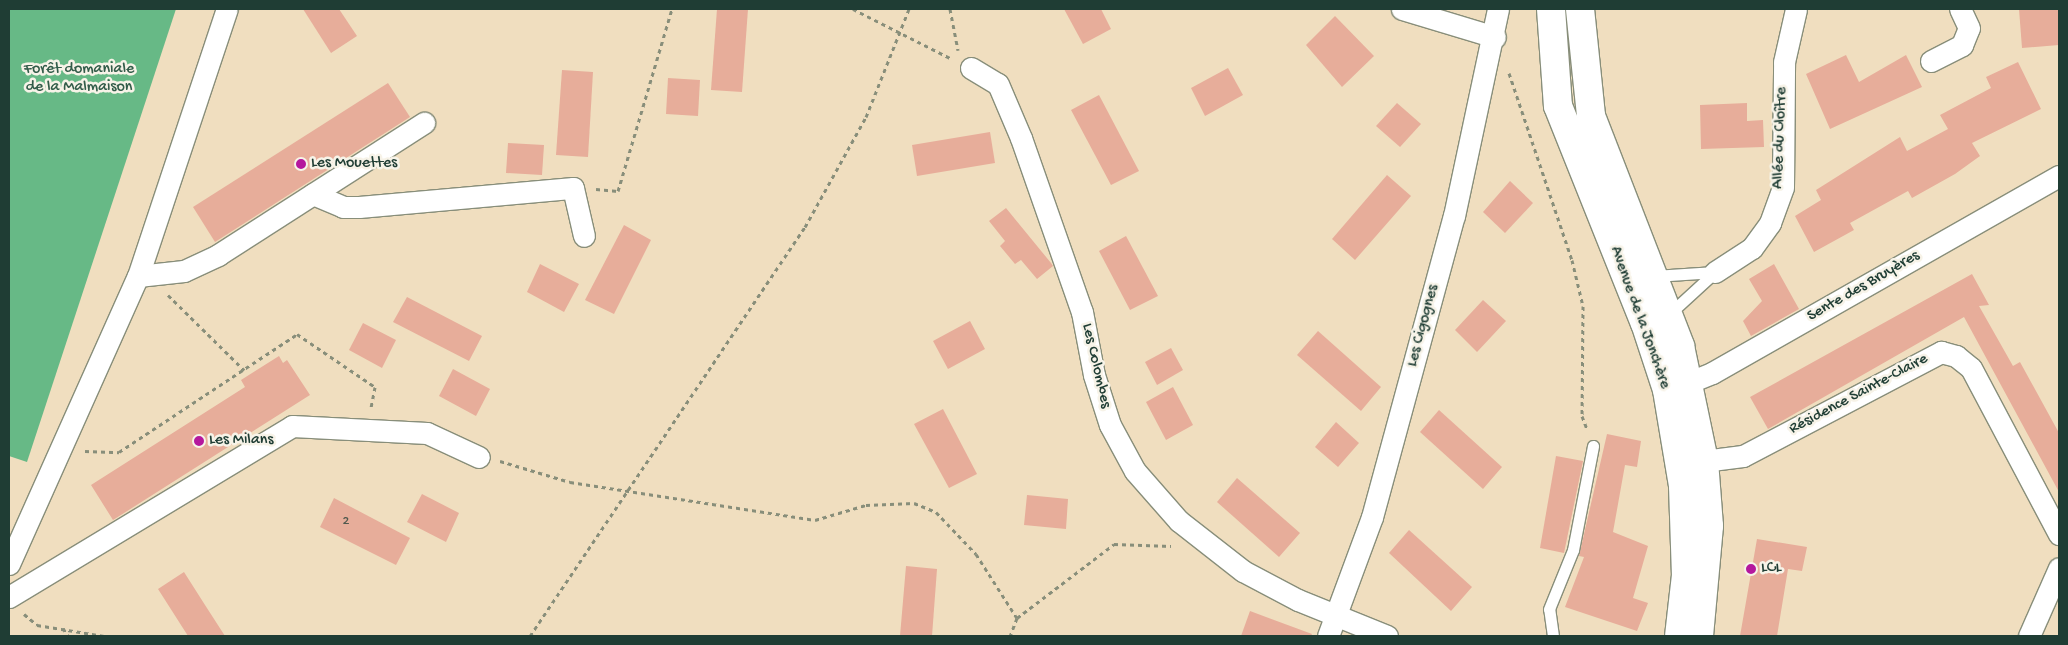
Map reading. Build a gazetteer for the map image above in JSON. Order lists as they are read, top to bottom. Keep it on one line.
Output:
{"streets":{"street":["Allée du Cloître","Sente des Bruyères","Avenue de la Jonchère","Les Cigognes","Les Colombes","Résidence Sainte-Claire"]},"crossings":[["Sente des Bruyères","Avenue de la Jonchère"],["Avenue de la Jonchère","Résidence Sainte-Claire"],["Les Cigognes","Les Colombes"]],"parks":["Forêt domaniale de la Malmaison"],"places":["Les Mouettes","Les Milans","LCL"],"house_numbers":["2"]}
